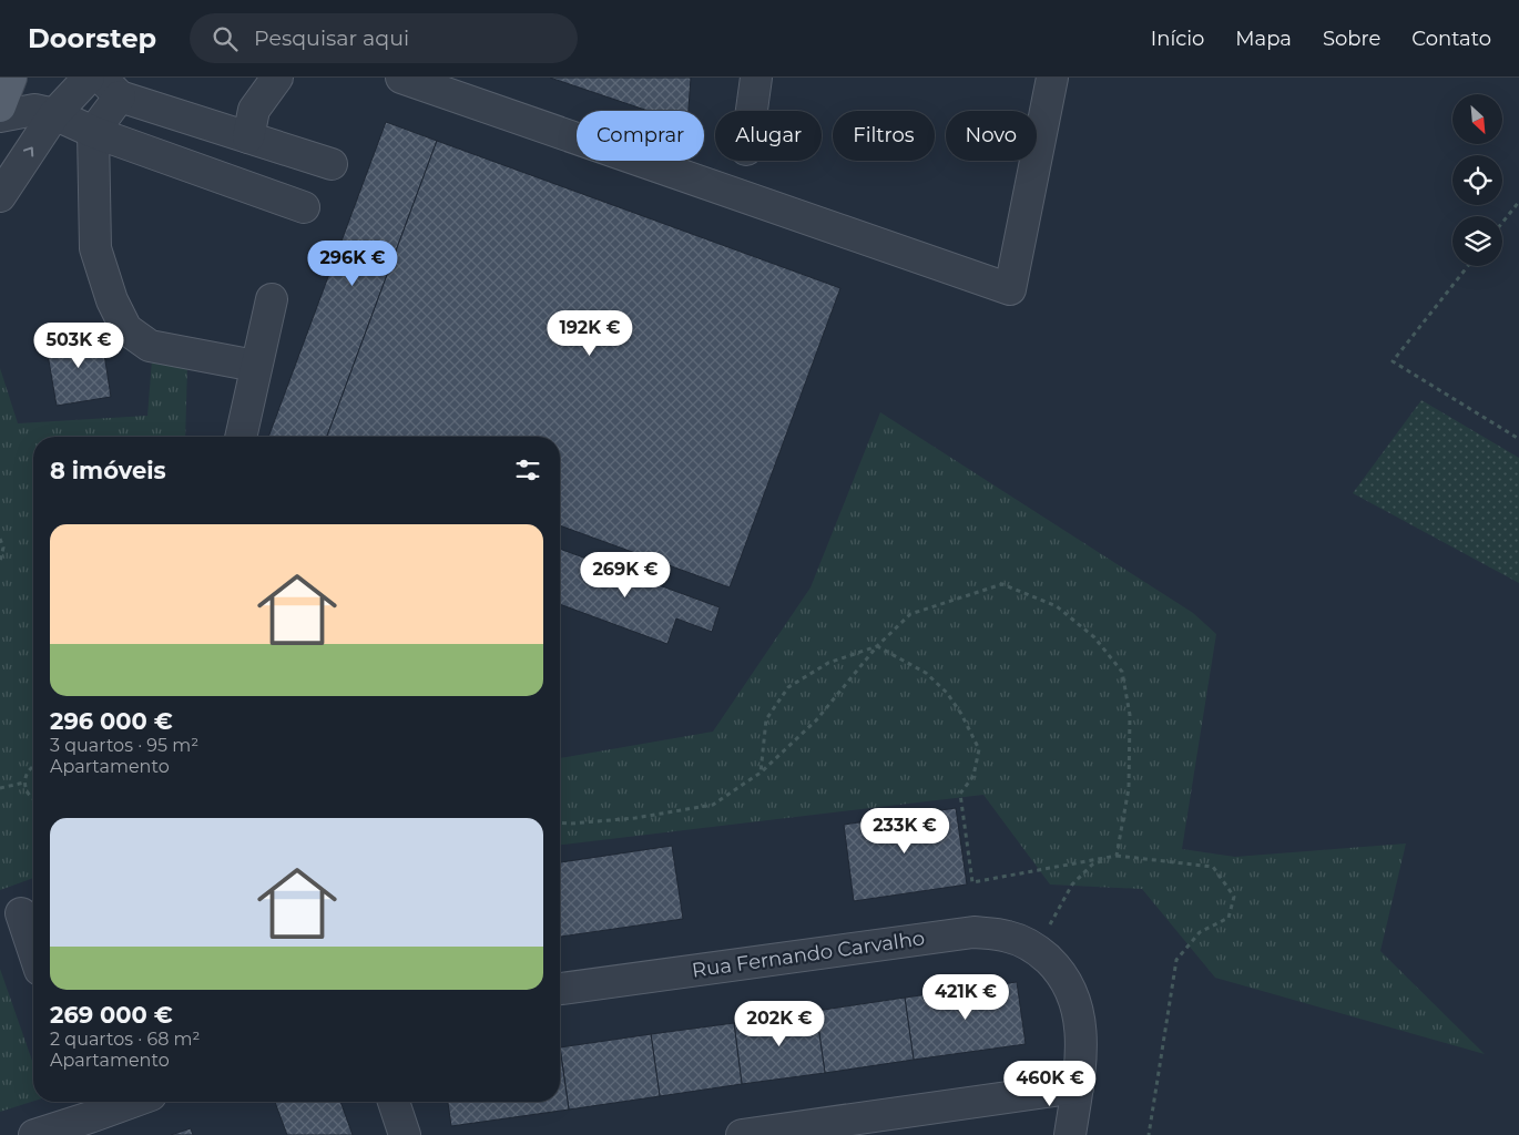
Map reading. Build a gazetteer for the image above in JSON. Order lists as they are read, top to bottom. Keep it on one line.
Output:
{"streets":{"street":["Rua Fernando Carvalho"]},"north":"bottom right","page":{"header":"Doorstep","search":"Pesquisar aqui","nav":["Início","Mapa","Sobre","Contato"],"chip":["Comprar","Alugar","Filtros","Novo"],"price":["296K €","192K €","503K €","269K €","233K €","421K €","202K €","460K €"],"heading":"8 imóveis","list":[{"name":"296 000 €","note":"3 quartos · 95 m² · Apartamento"},{"name":"269 000 €","note":"2 quartos · 68 m² · Apartamento"}]}}
